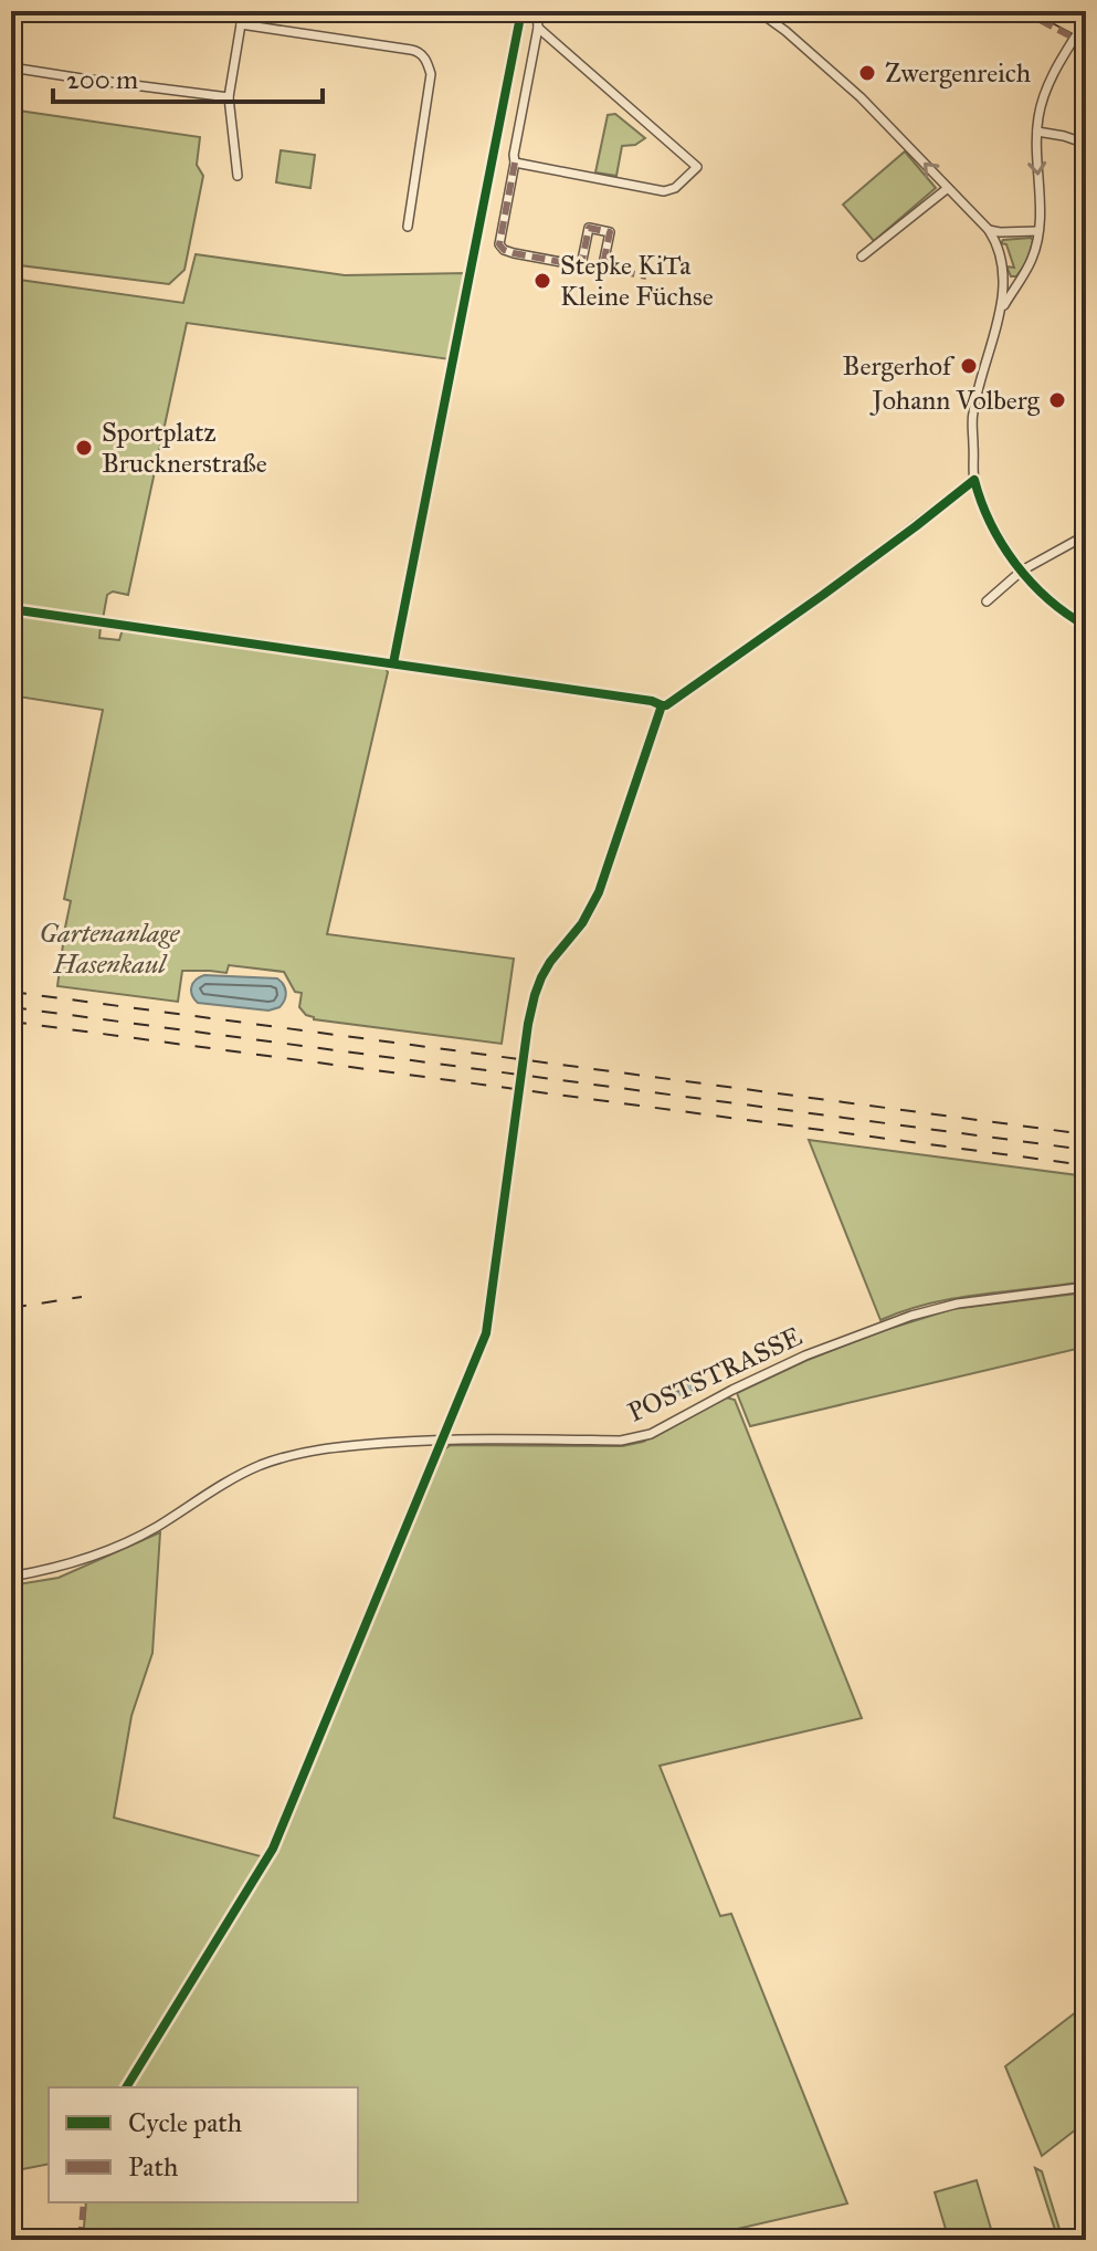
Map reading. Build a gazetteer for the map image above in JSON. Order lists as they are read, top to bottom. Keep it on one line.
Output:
{"streets":{"street":["POSTSTRASSE"]},"parks":["Gartenanlage Hasenkaul"],"places":["Zwergenreich","Stepke KiTa Kleine Füchse","Bergerhof","Johann Volberg","Sportplatz Brucknerstraße"],"legend":["Cycle path","Path"],"scale_bar":"200 m"}
